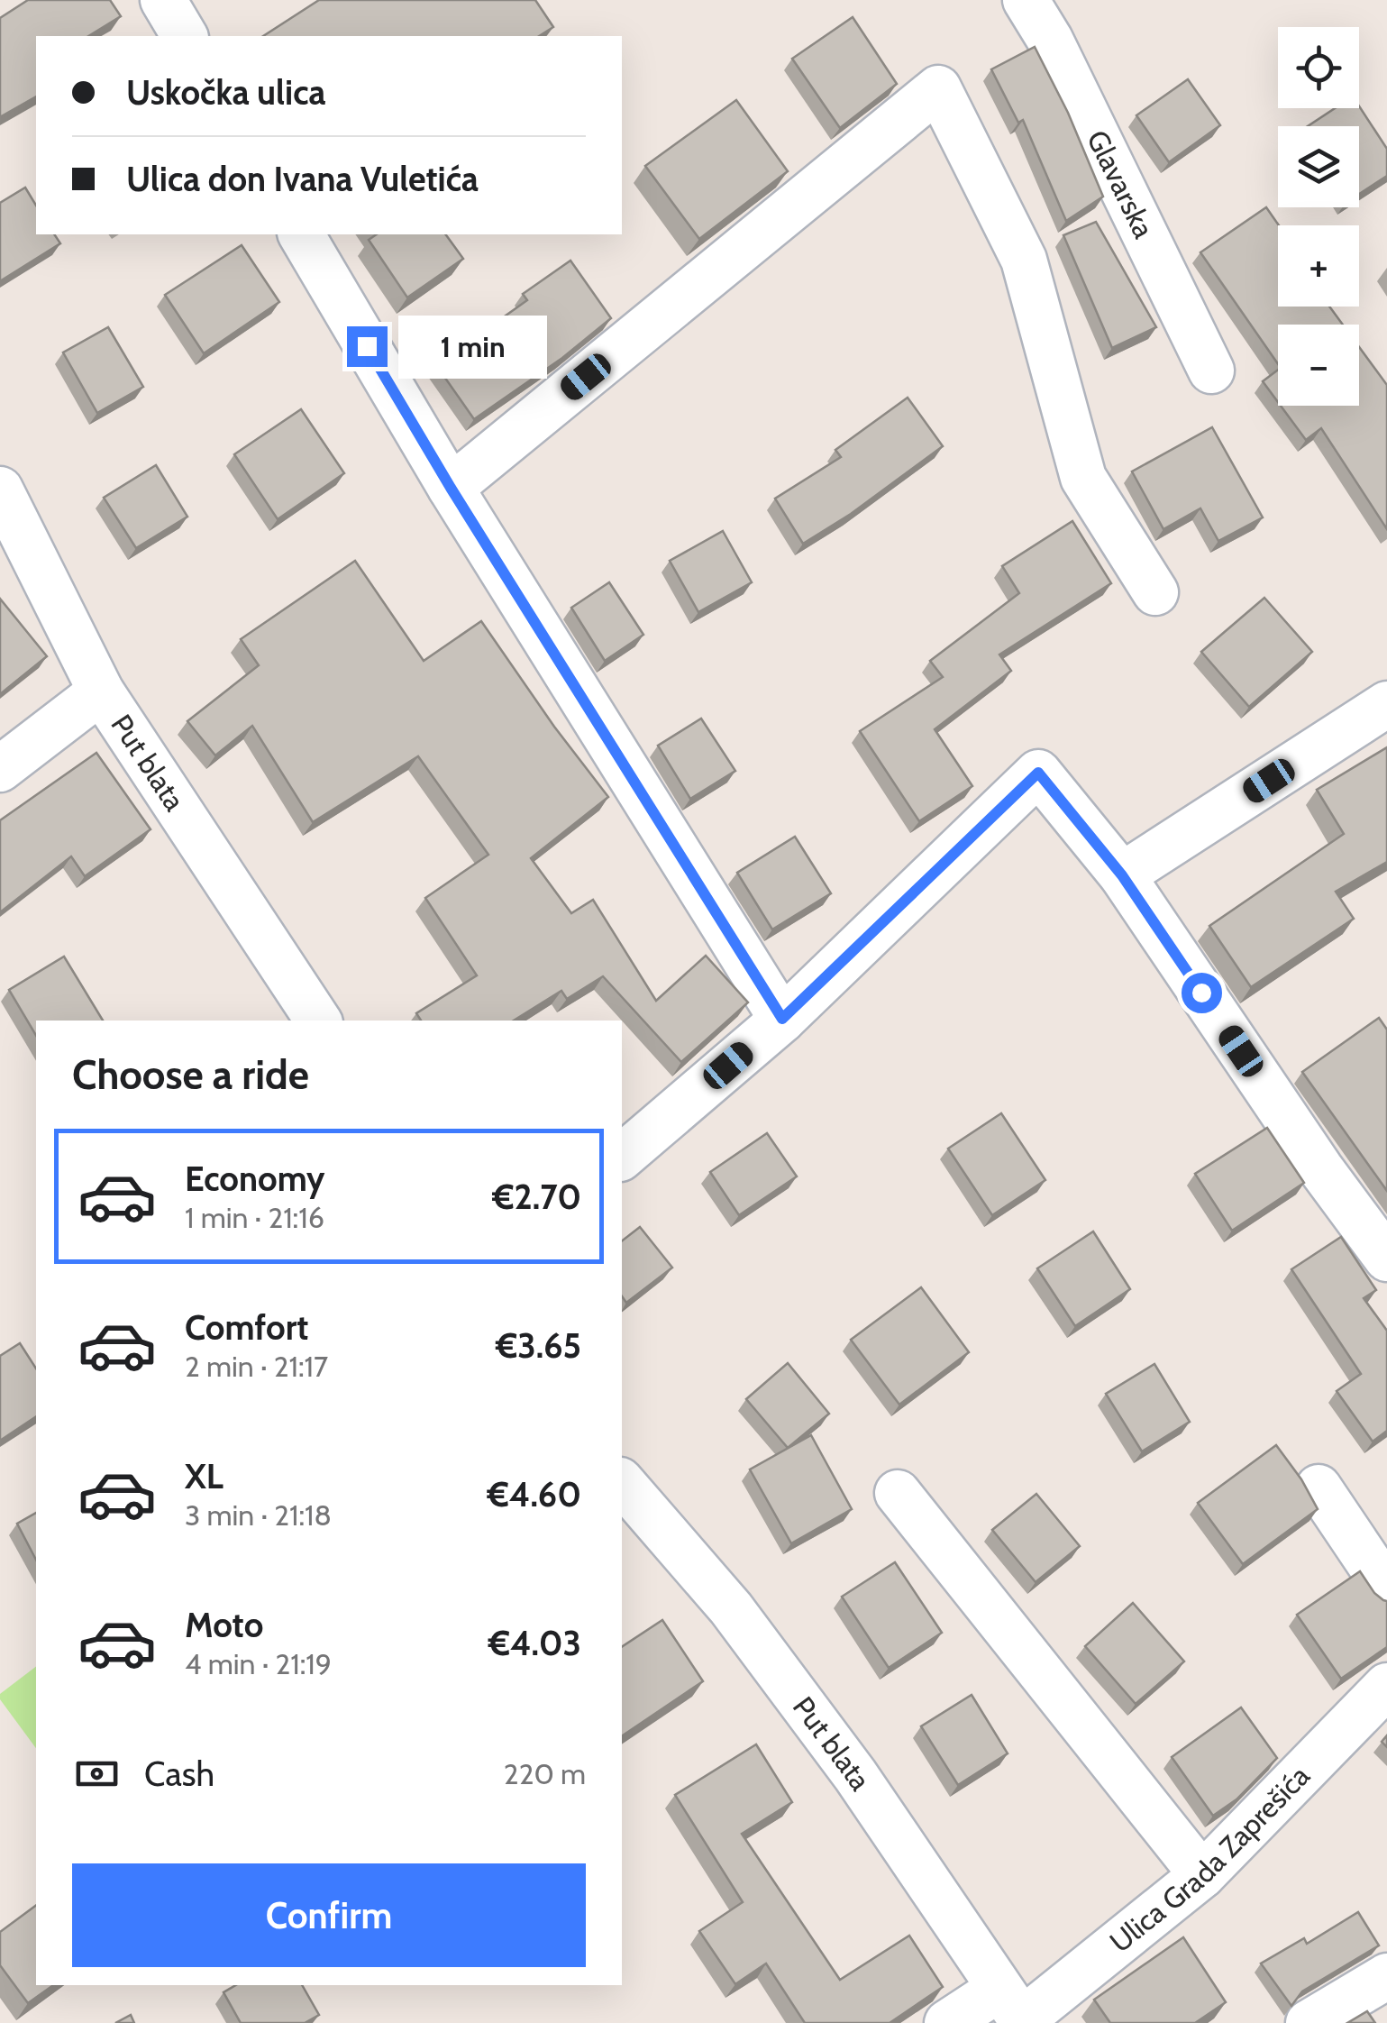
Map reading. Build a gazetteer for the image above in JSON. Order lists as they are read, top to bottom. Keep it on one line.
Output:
{"streets":{"street":["Glavarska","Put blata","Ulica Grada Zaprešića"]},"crossings":[["Put blata","Ulica Grada Zaprešića"]],"page":{"map_buttons":["+","−"],"banner":["Uskočka ulica","Ulica don Ivana Vuletića"],"bubble":"1 min","heading":"Choose a ride","list":[{"name":"Economy","note":"1 min · 21:16","value":"€2.70"},{"name":"Comfort","note":"2 min · 21:17","value":"€3.65"},{"name":"XL","note":"3 min · 21:18","value":"€4.60"},{"name":"Moto","note":"4 min · 21:19","value":"€4.03"}],"pay":["Cash","220 m"],"buttons":"Confirm"}}
